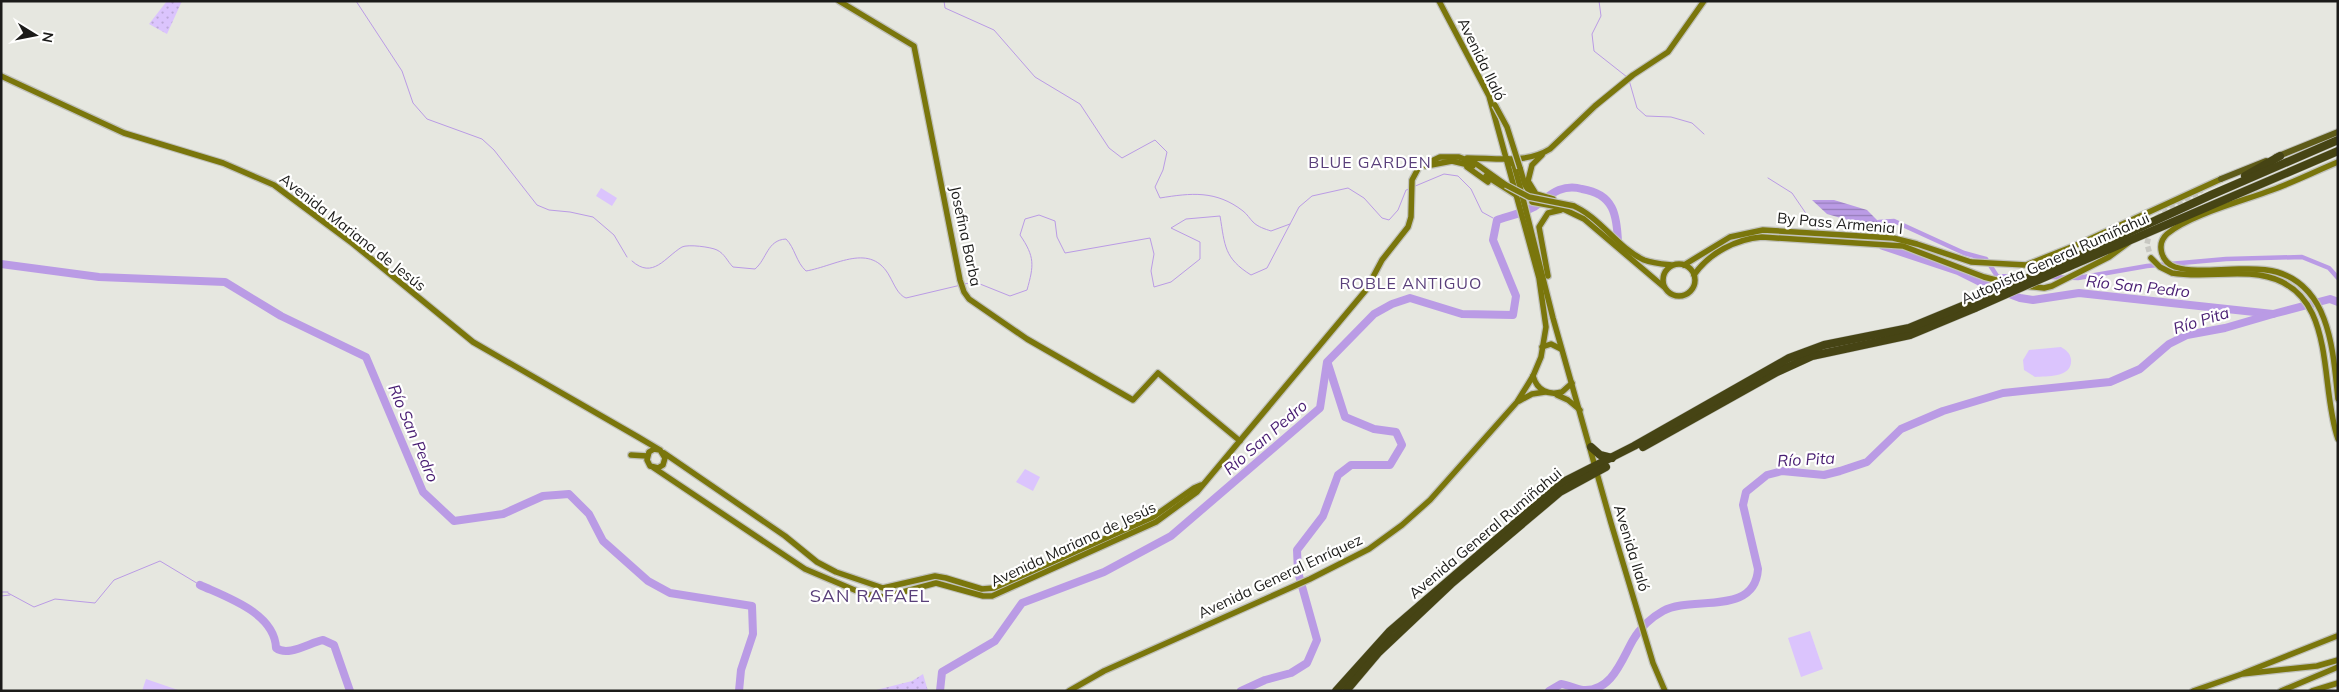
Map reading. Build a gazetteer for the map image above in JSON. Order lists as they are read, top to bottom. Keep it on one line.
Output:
{"streets":{"highway":["Autopista General Rumiñahui","Avenida General Rumiñahui"],"main road":["Avenida Ilaló","By Pass Armenia I","Avenida Mariana de Jesús","Josefina Barba","Avenida General Enríquez"]},"crossings":[["Avenida Ilaló","Avenida General Rumiñahui"],["Avenida Ilaló","Avenida General Enríquez"],["By Pass Armenia I","Autopista General Rumiñahui"],["Avenida Mariana de Jesús","Josefina Barba"],["Autopista General Rumiñahui","Avenida General Rumiñahui"]],"districts":["BLUE GARDEN","ROBLE ANTIGUO","SAN RAFAEL"],"water":["Río San Pedro","Río Pita"],"north":"right"}
